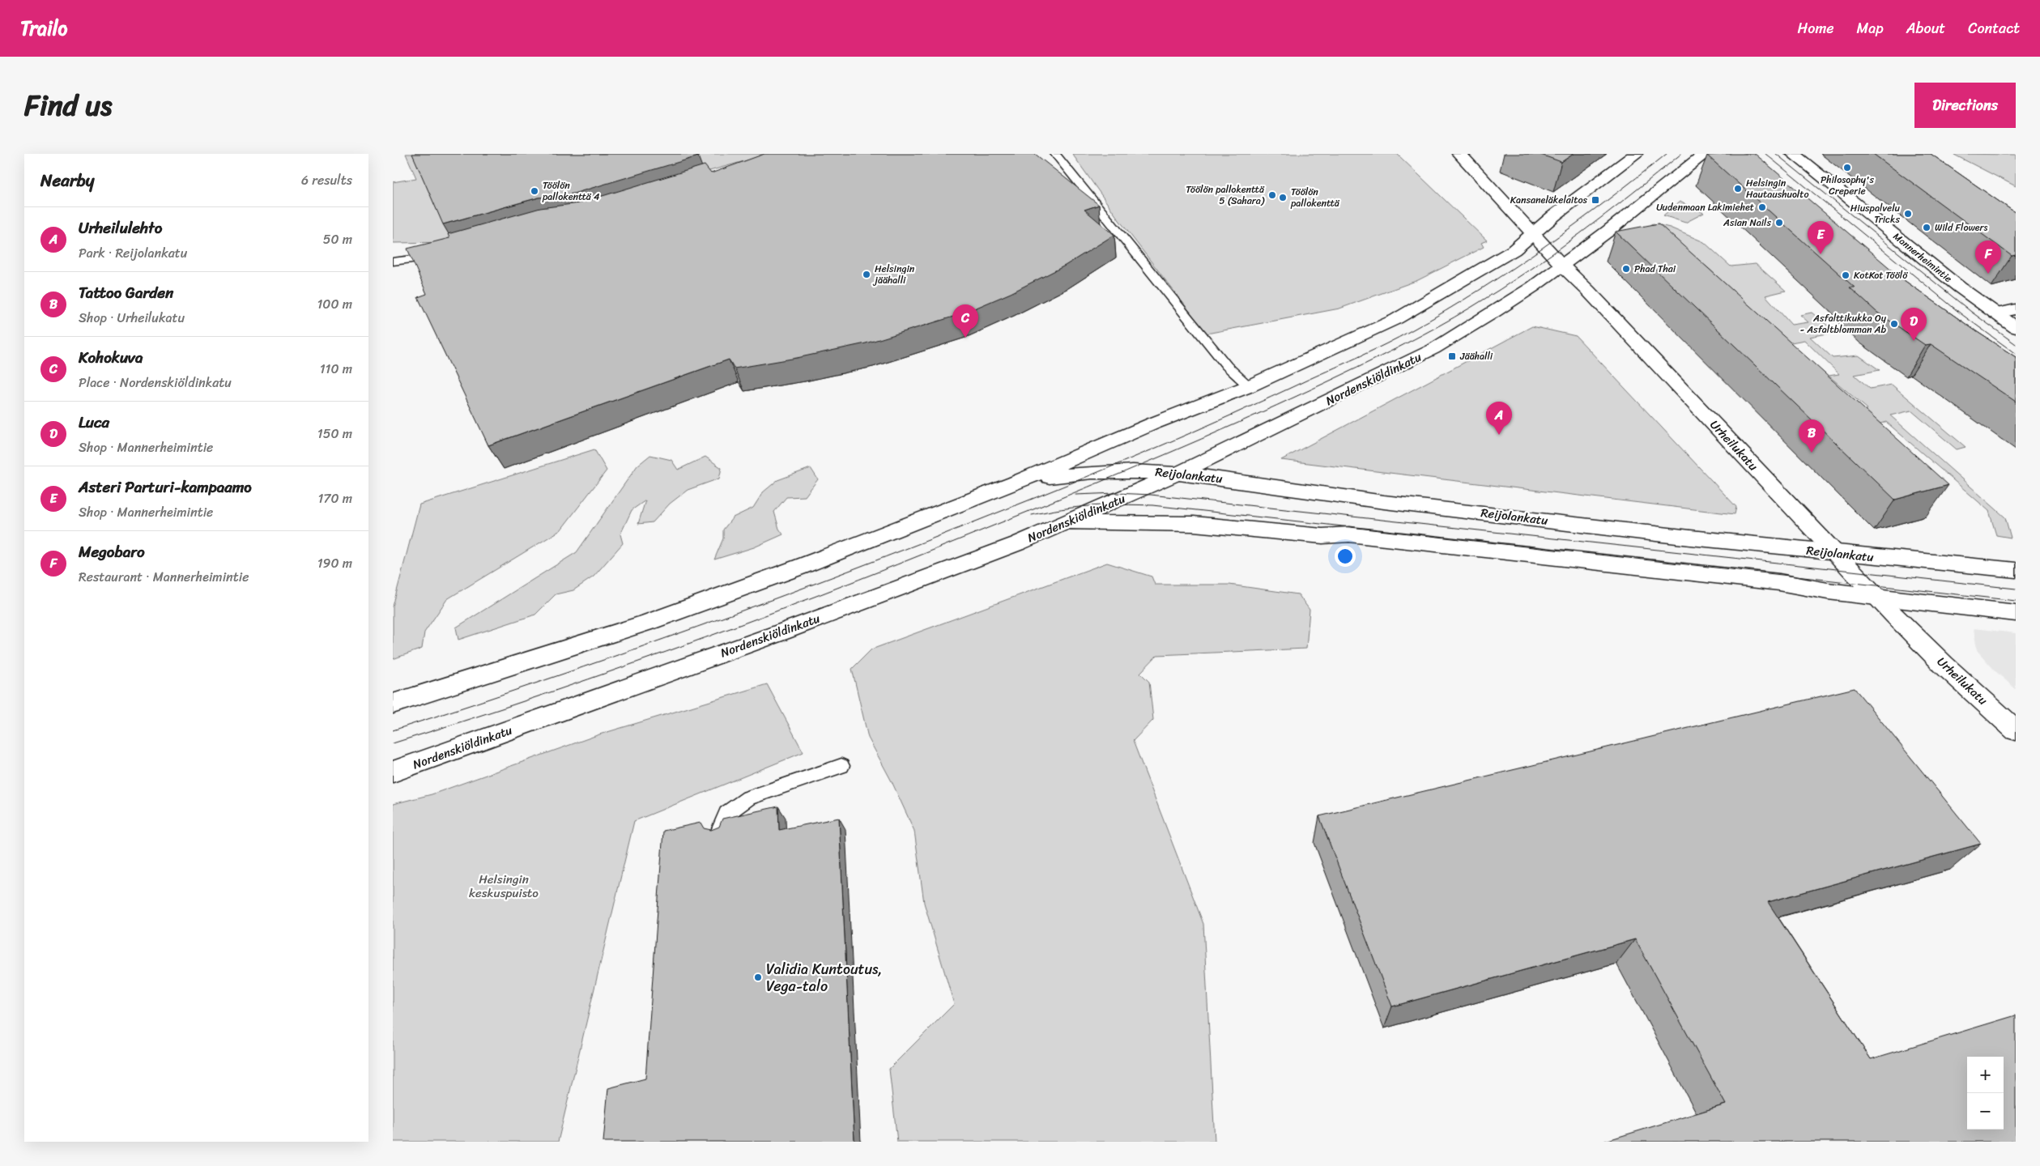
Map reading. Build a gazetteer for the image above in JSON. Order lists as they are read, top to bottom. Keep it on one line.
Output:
{"streets":{"main road":["Mannerheimintie","Nordenskiöldinkatu","Urheilukatu","Reijolankatu"]},"crossings":[["Nordenskiöldinkatu","Urheilukatu"],["Nordenskiöldinkatu","Reijolankatu"],["Urheilukatu","Reijolankatu"]],"parks":["Helsingin keskuspuisto"],"places":{"other":["Philosophy's Creperie","Helsingin Hautaushuolto","Töölön pallokenttä 4","Töölön pallokenttä 5 (Sahara)","Töölön pallokenttä","Uudenmaan Lakimiehet","Hiuspalvelu Tricks","Asian Nails","Wild Flowers","Phad Thai","Helsingin jäähalli","KotKot Töölö","Asfalttikukka Oy - Asfaltblomman Ab","Validia Kuntoutus, Vega-talo"],"transit":["Kansaneläkelaitos","Jäähalli"]},"page":{"header":"Trailo","nav":["Home","Map","About","Contact"],"title":"Find us","buttons":"Directions","heading":["Nearby","6 results"],"list":[{"mark":"A","name":"Urheilulehto","note":"Park · Reijolankatu","value":"50 m"},{"mark":"B","name":"Tattoo Garden","note":"Shop · Urheilukatu","value":"100 m"},{"mark":"C","name":"Kohokuva","note":"Place · Nordenskiöldinkatu","value":"110 m"},{"mark":"D","name":"Luca","note":"Shop · Mannerheimintie","value":"150 m"},{"mark":"E","name":"Asteri Parturi-kampaamo","note":"Shop · Mannerheimintie","value":"170 m"},{"mark":"F","name":"Megobaro","note":"Restaurant · Mannerheimintie","value":"190 m"}],"pins":["E","F","C","D","A","B"],"map_buttons":["+","−"]}}
